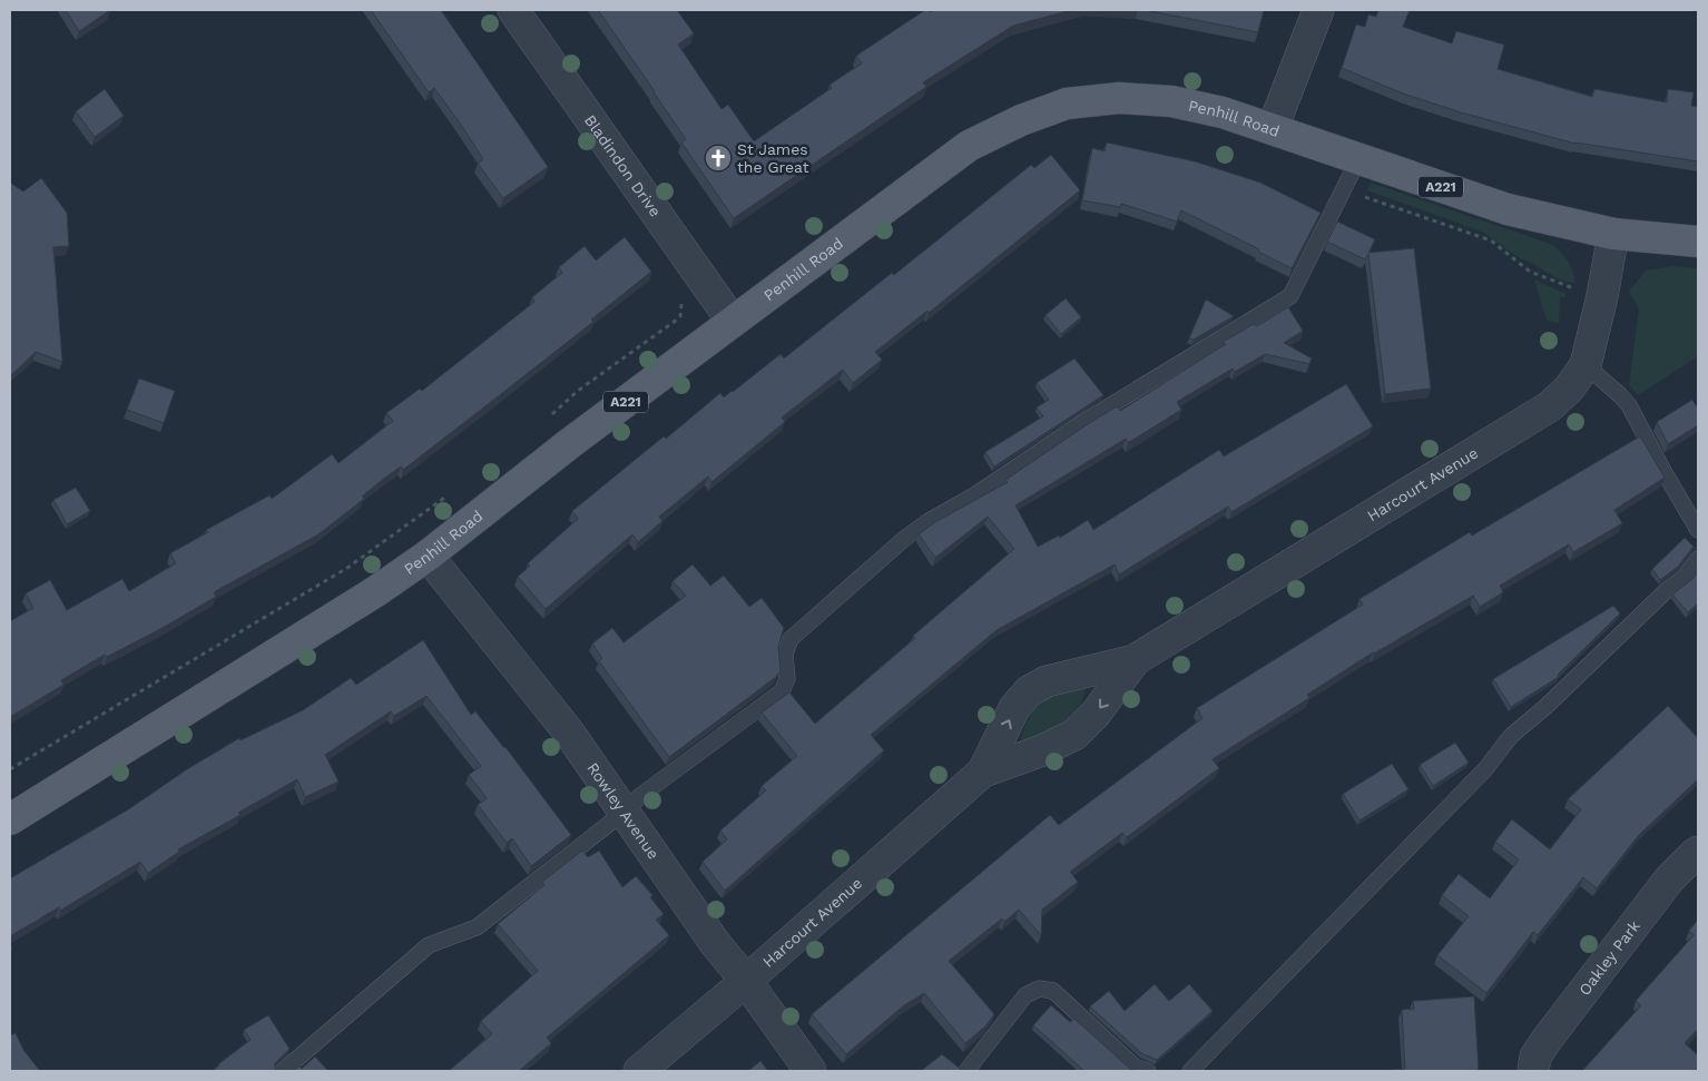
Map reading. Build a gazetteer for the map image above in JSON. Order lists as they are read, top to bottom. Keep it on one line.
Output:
{"streets":{"main road":["Penhill Road","A221"],"street":["Bladindon Drive","Harcourt Avenue","Rowley Avenue","Oakley Park"]},"crossings":[["Penhill Road","Bladindon Drive"],["Penhill Road","Harcourt Avenue"],["Penhill Road","Rowley Avenue"],["Harcourt Avenue","Rowley Avenue"]],"places":{"church":["St James the Great"]}}
